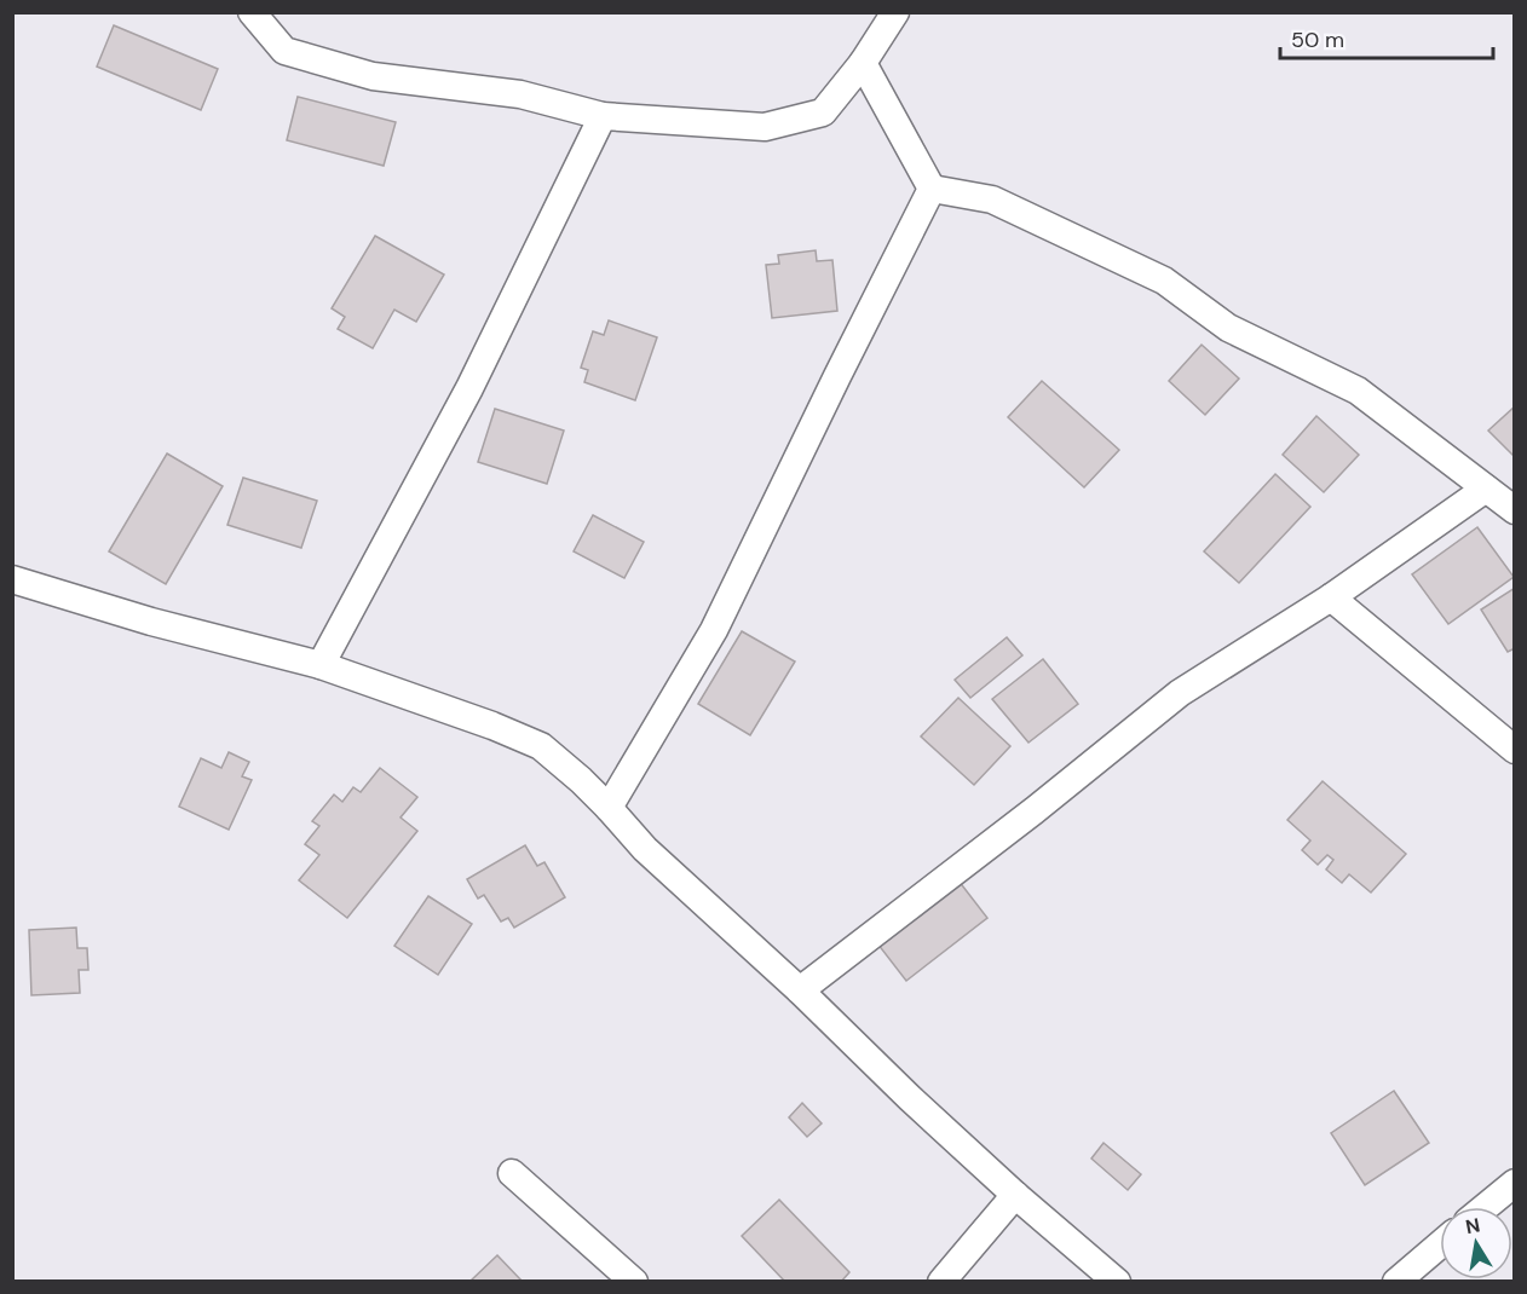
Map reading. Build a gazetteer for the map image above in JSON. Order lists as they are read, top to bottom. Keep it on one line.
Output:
{"scale_bar":"50 m","north":"top"}
